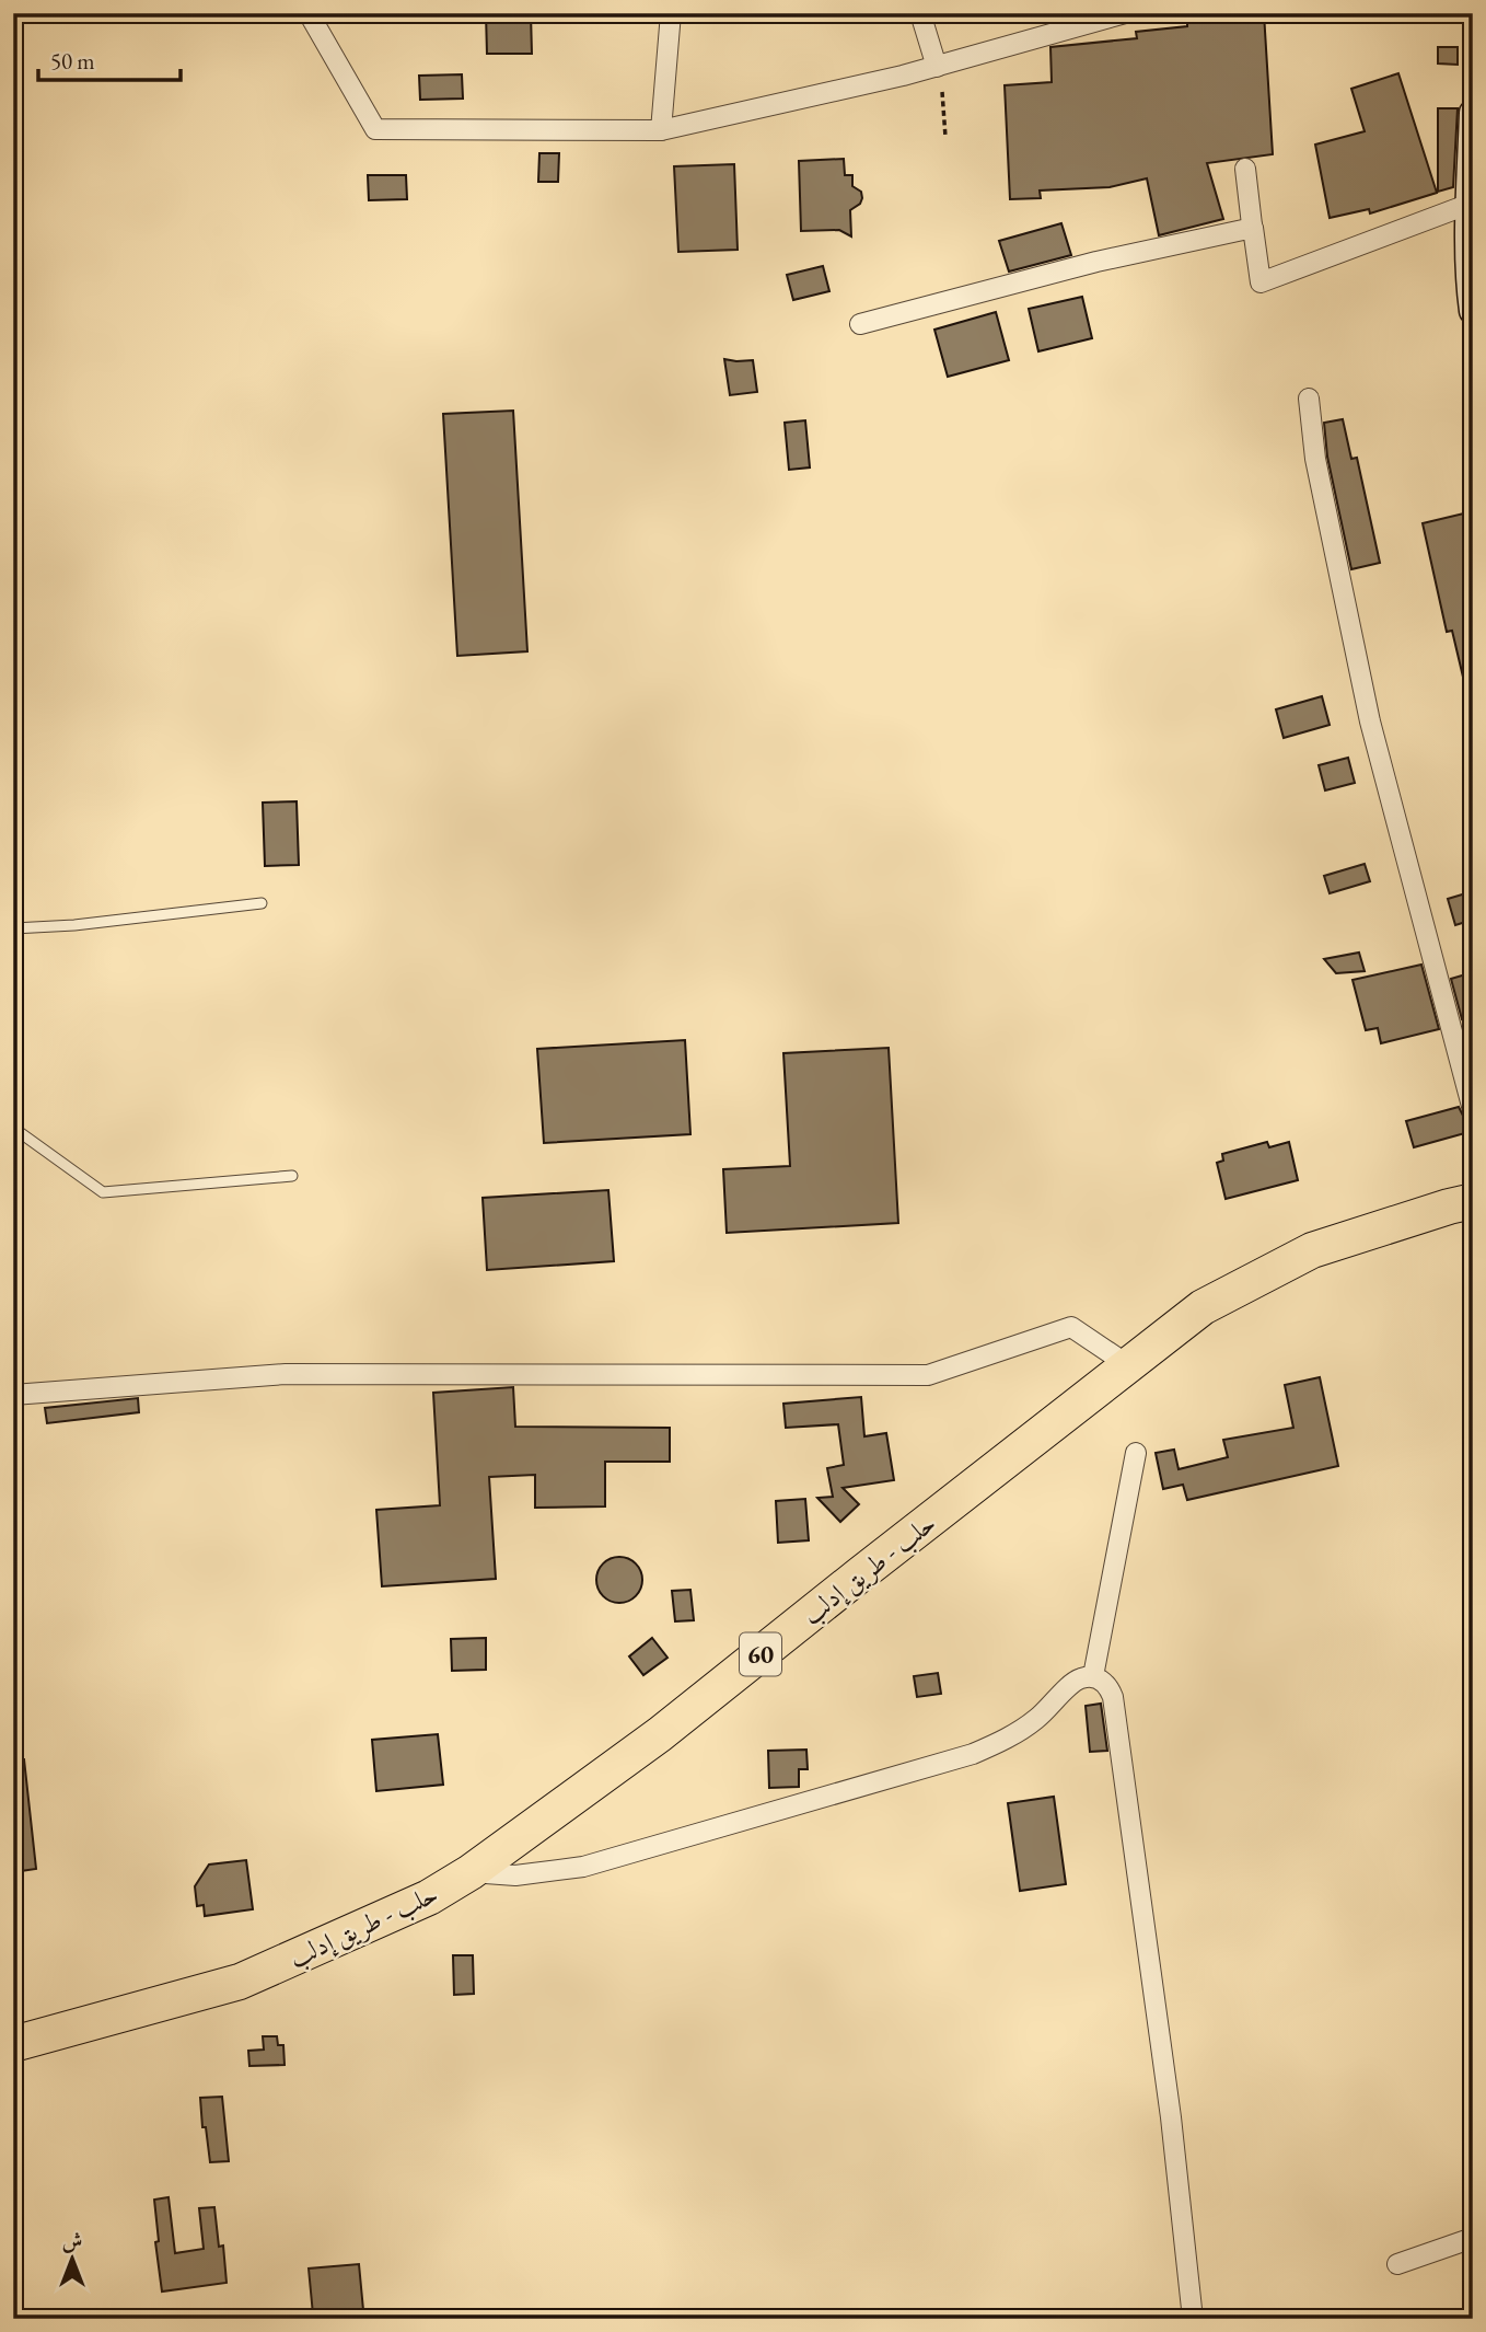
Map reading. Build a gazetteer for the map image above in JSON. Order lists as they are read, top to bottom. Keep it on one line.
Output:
{"streets":{"highway":["حلب - طريق إدلب","60"]},"scale_bar":"50 m","north":"top"}
